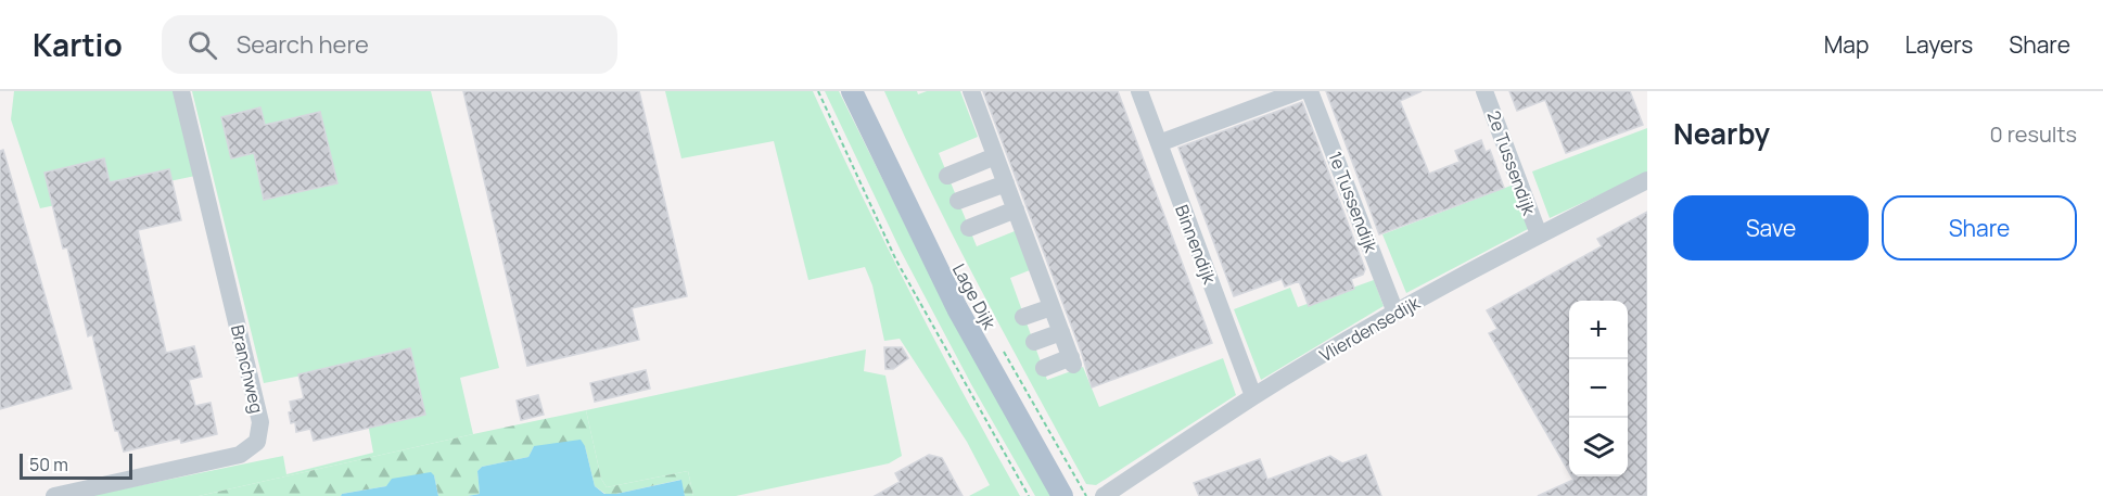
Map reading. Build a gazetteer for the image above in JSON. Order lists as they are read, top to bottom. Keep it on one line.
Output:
{"streets":{"main road":["Lage Dijk"],"street":["2e Tussendijk","1e Tussendijk","Binnendijk","Vlierdensedijk","Branchweg"]},"crossings":[["2e Tussendijk","Vlierdensedijk"],["1e Tussendijk","Vlierdensedijk"],["Binnendijk","Vlierdensedijk"]],"scale_bar":"50 m","page":{"header":"Kartio","search":"Search here","nav":["Map","Layers","Share"],"heading":["Nearby","0 results"],"buttons":["Save","Share"],"map_buttons":["+","−"],"scale":"50 m"}}
